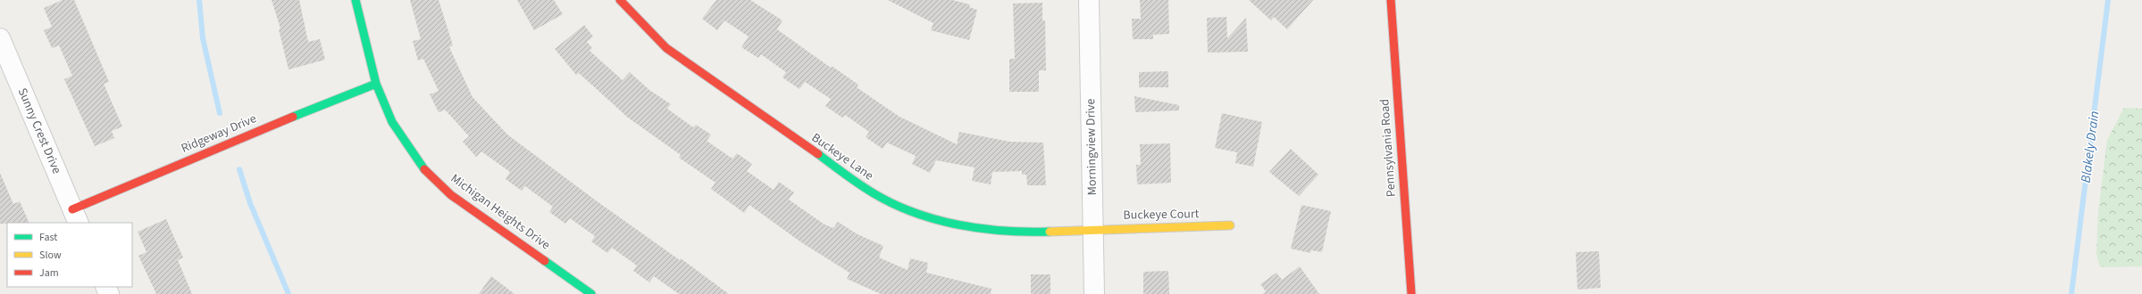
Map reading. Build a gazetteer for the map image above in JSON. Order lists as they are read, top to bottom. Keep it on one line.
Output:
{"streets":{"street":["Sunny Crest Drive","Ridgeway Drive","Morningview Drive","Pennsylvania Road","Buckeye Lane","Michigan Heights Drive","Buckeye Court"]},"crossings":[["Sunny Crest Drive","Ridgeway Drive"],["Ridgeway Drive","Michigan Heights Drive"],["Morningview Drive","Buckeye Lane"],["Morningview Drive","Buckeye Court"],["Buckeye Lane","Buckeye Court"]],"water":["Blakely Drain"],"legend":["Fast","Slow","Jam"]}
